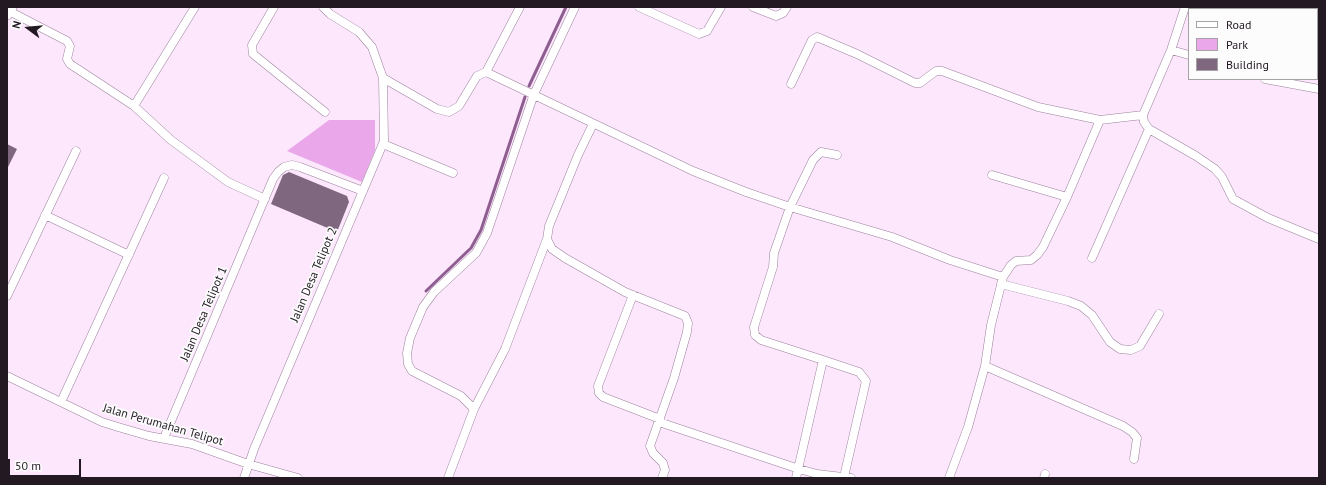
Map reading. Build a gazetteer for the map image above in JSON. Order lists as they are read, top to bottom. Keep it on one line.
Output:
{"streets":{"street":["Jalan Desa Telipot 2","Jalan Desa Telipot 1","Jalan Perumahan Telipot"]},"crossings":[["Jalan Desa Telipot 2","Jalan Desa Telipot 1"],["Jalan Desa Telipot 2","Jalan Perumahan Telipot"],["Jalan Desa Telipot 1","Jalan Perumahan Telipot"]],"legend":["Road","Park","Building"],"scale_bar":"50 m","north":"left"}
